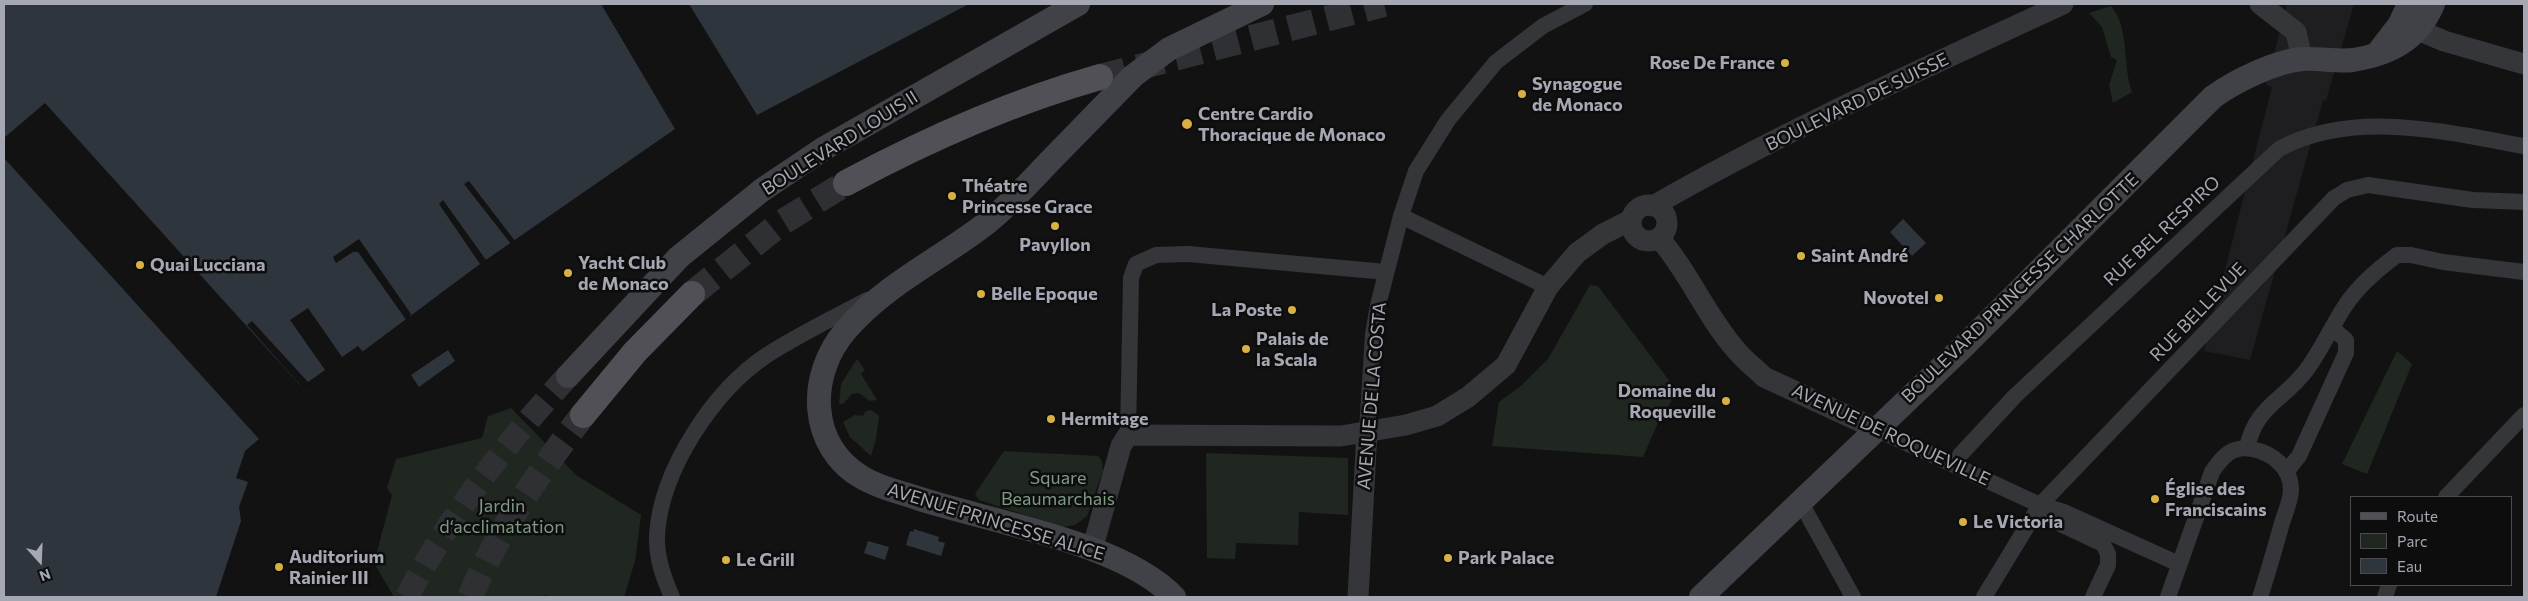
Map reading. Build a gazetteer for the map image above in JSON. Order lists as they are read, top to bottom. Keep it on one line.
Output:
{"streets":{"main road":["BOULEVARD LOUIS II","BOULEVARD PRINCESSE CHARLOTTE","AVENUE PRINCESSE ALICE"],"street":["BOULEVARD DE SUISSE","RUE BEL RESPIRO","RUE BELLEVUE","AVENUE DE LA COSTA","AVENUE DE ROQUEVILLE"]},"crossings":[["BOULEVARD DE SUISSE","AVENUE DE ROQUEVILLE"],["RUE BEL RESPIRO","AVENUE DE ROQUEVILLE"],["BOULEVARD PRINCESSE CHARLOTTE","AVENUE DE ROQUEVILLE"],["RUE BELLEVUE","AVENUE DE ROQUEVILLE"]],"parks":["Square Beaumarchais","Jardin d‘acclimatation"],"places":["Rose De France","Synagogue de Monaco","Centre Cardio Thoracique de Monaco","Théatre Princesse Grace","Pavyllon","Saint André","Quai Lucciana","Yacht Club de Monaco","Belle Epoque","Novotel","La Poste","Palais de la Scala","Domaine du Roqueville","Hermitage","Église des Franciscains","Le Victoria","Park Palace","Le Grill","Auditorium Rainier III"],"legend":["Route","Parc","Eau"],"north":"bottom"}
